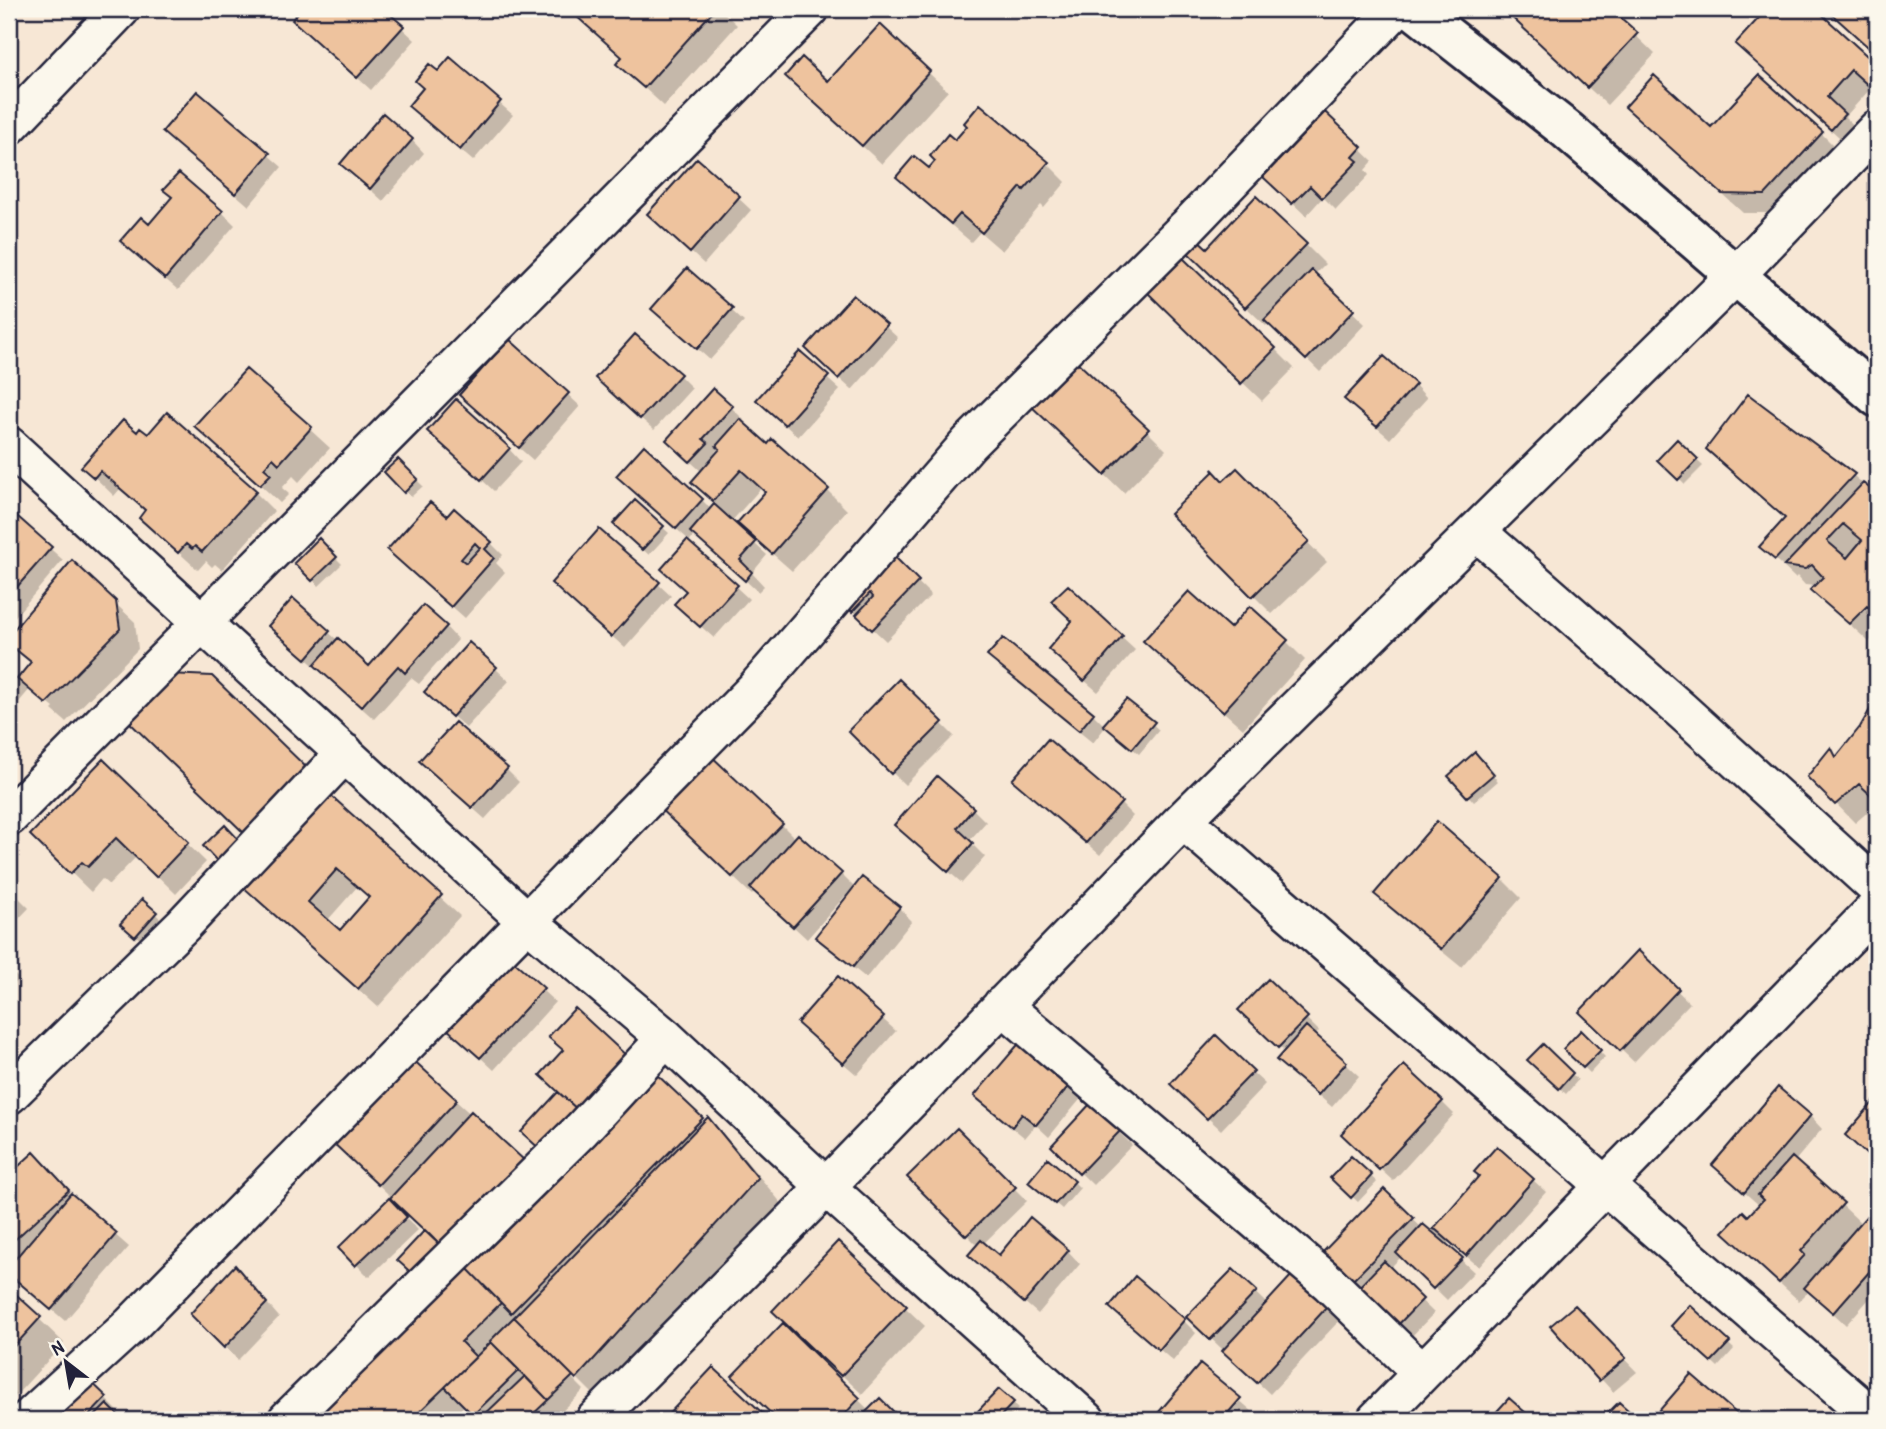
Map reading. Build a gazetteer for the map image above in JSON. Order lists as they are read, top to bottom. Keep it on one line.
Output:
{"north":"top left"}
